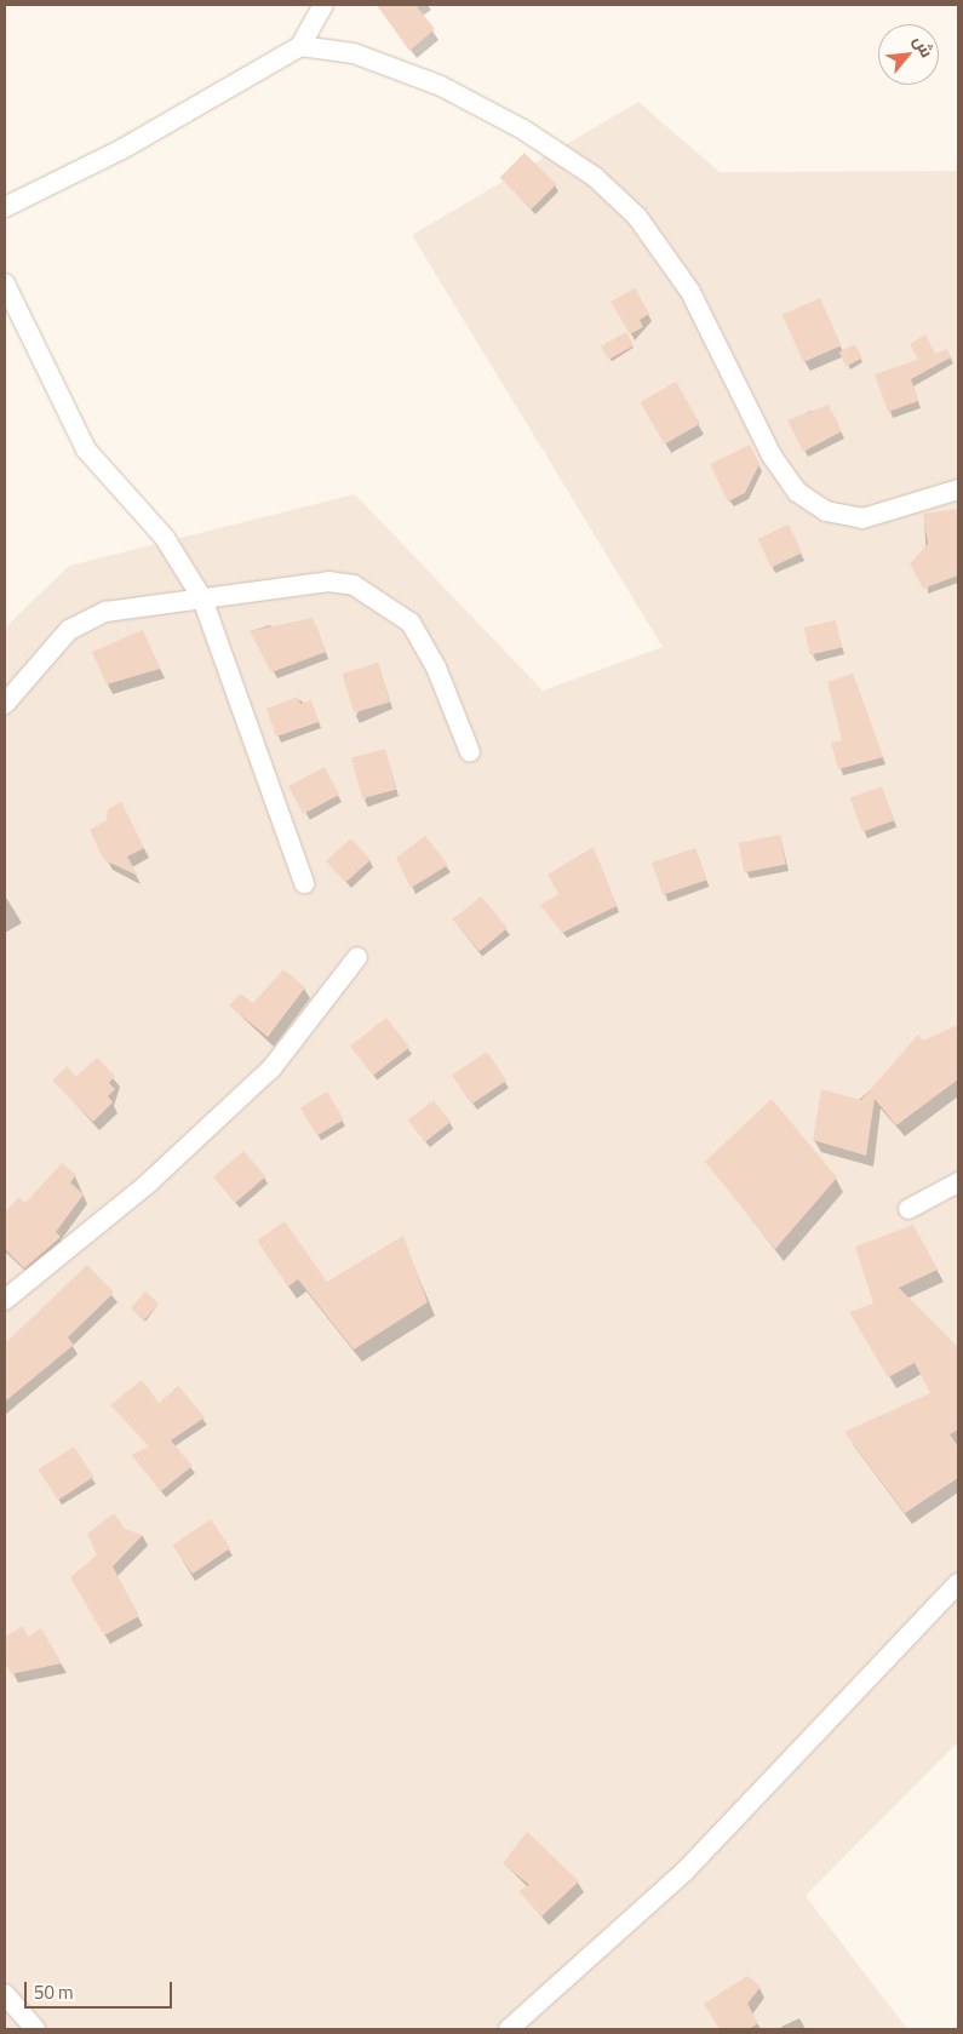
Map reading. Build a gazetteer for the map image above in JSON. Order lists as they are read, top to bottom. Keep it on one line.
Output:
{"scale_bar":"50 m","north":"top right"}
